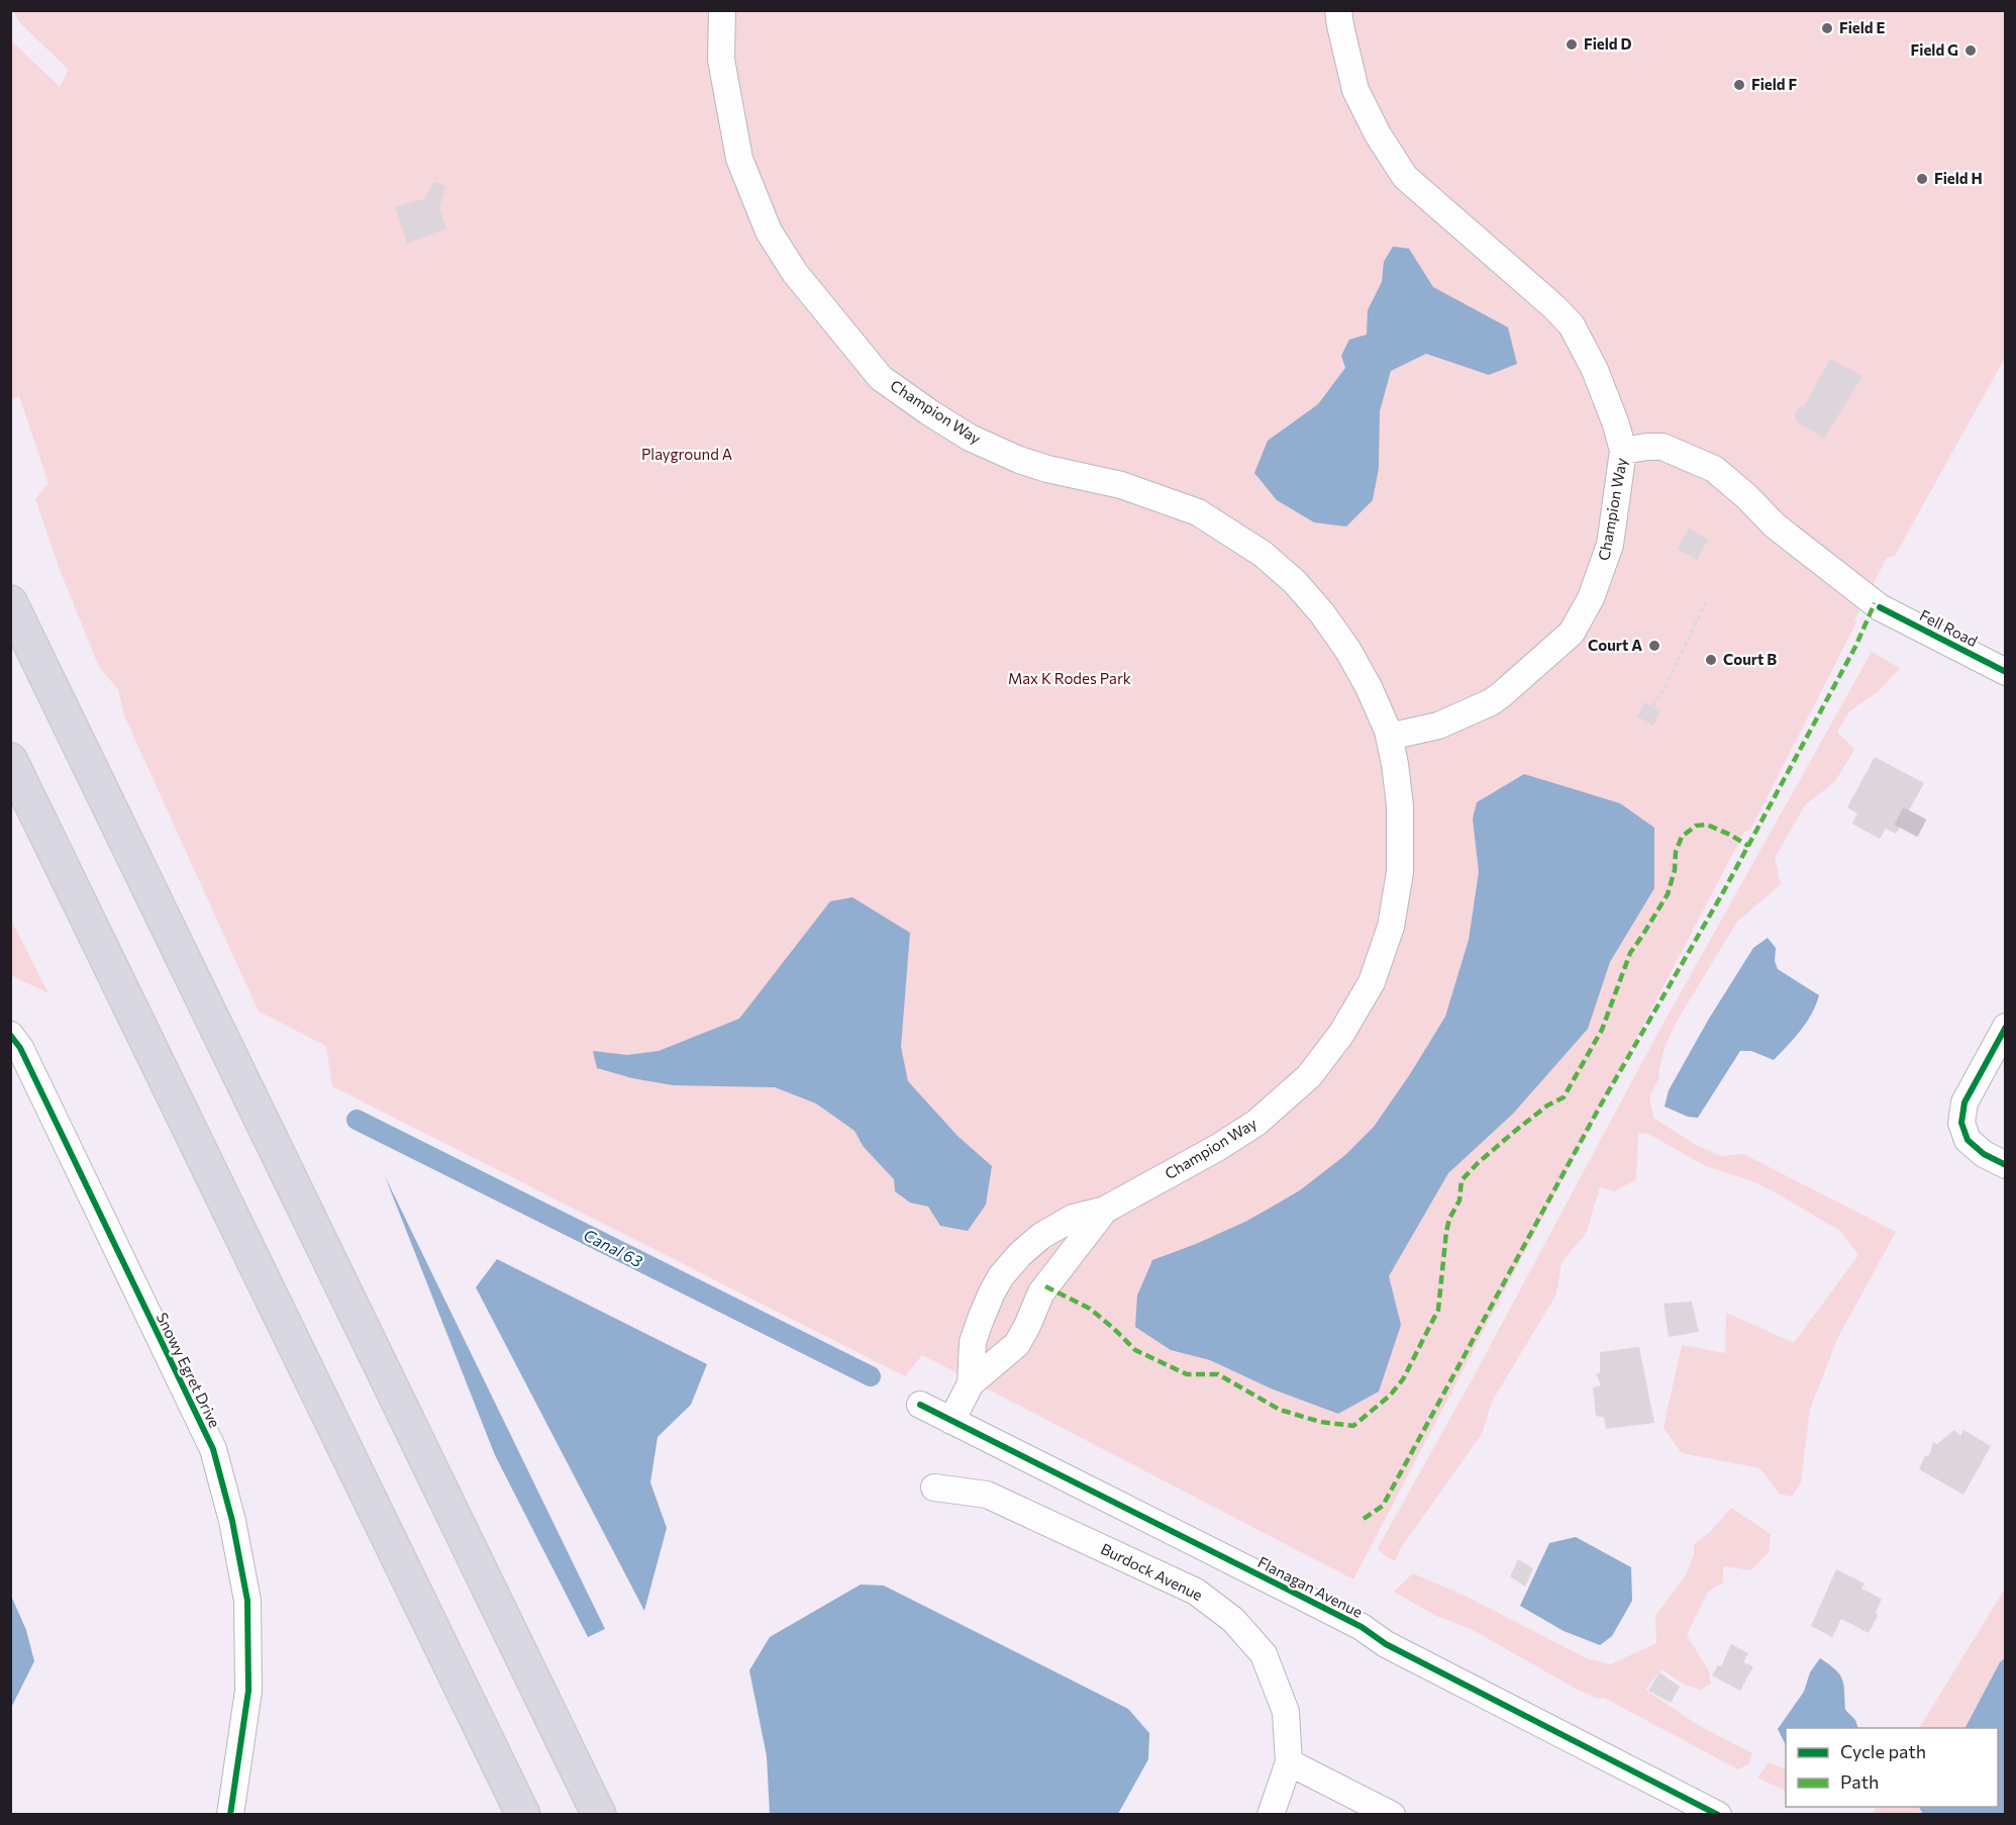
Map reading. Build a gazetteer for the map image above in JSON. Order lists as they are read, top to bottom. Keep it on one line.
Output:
{"streets":{"street":["Champion Way","Fell Road","Snowy Egret Drive","Burdock Avenue","Flanagan Avenue"]},"crossings":[["Champion Way","Fell Road"],["Champion Way","Flanagan Avenue"]],"water":["Canal 63"],"parks":["Playground A","Max K Rodes Park"],"places":["Field E","Field D","Field G","Field F","Field H","Court A","Court B"],"legend":["Cycle path","Path"]}
